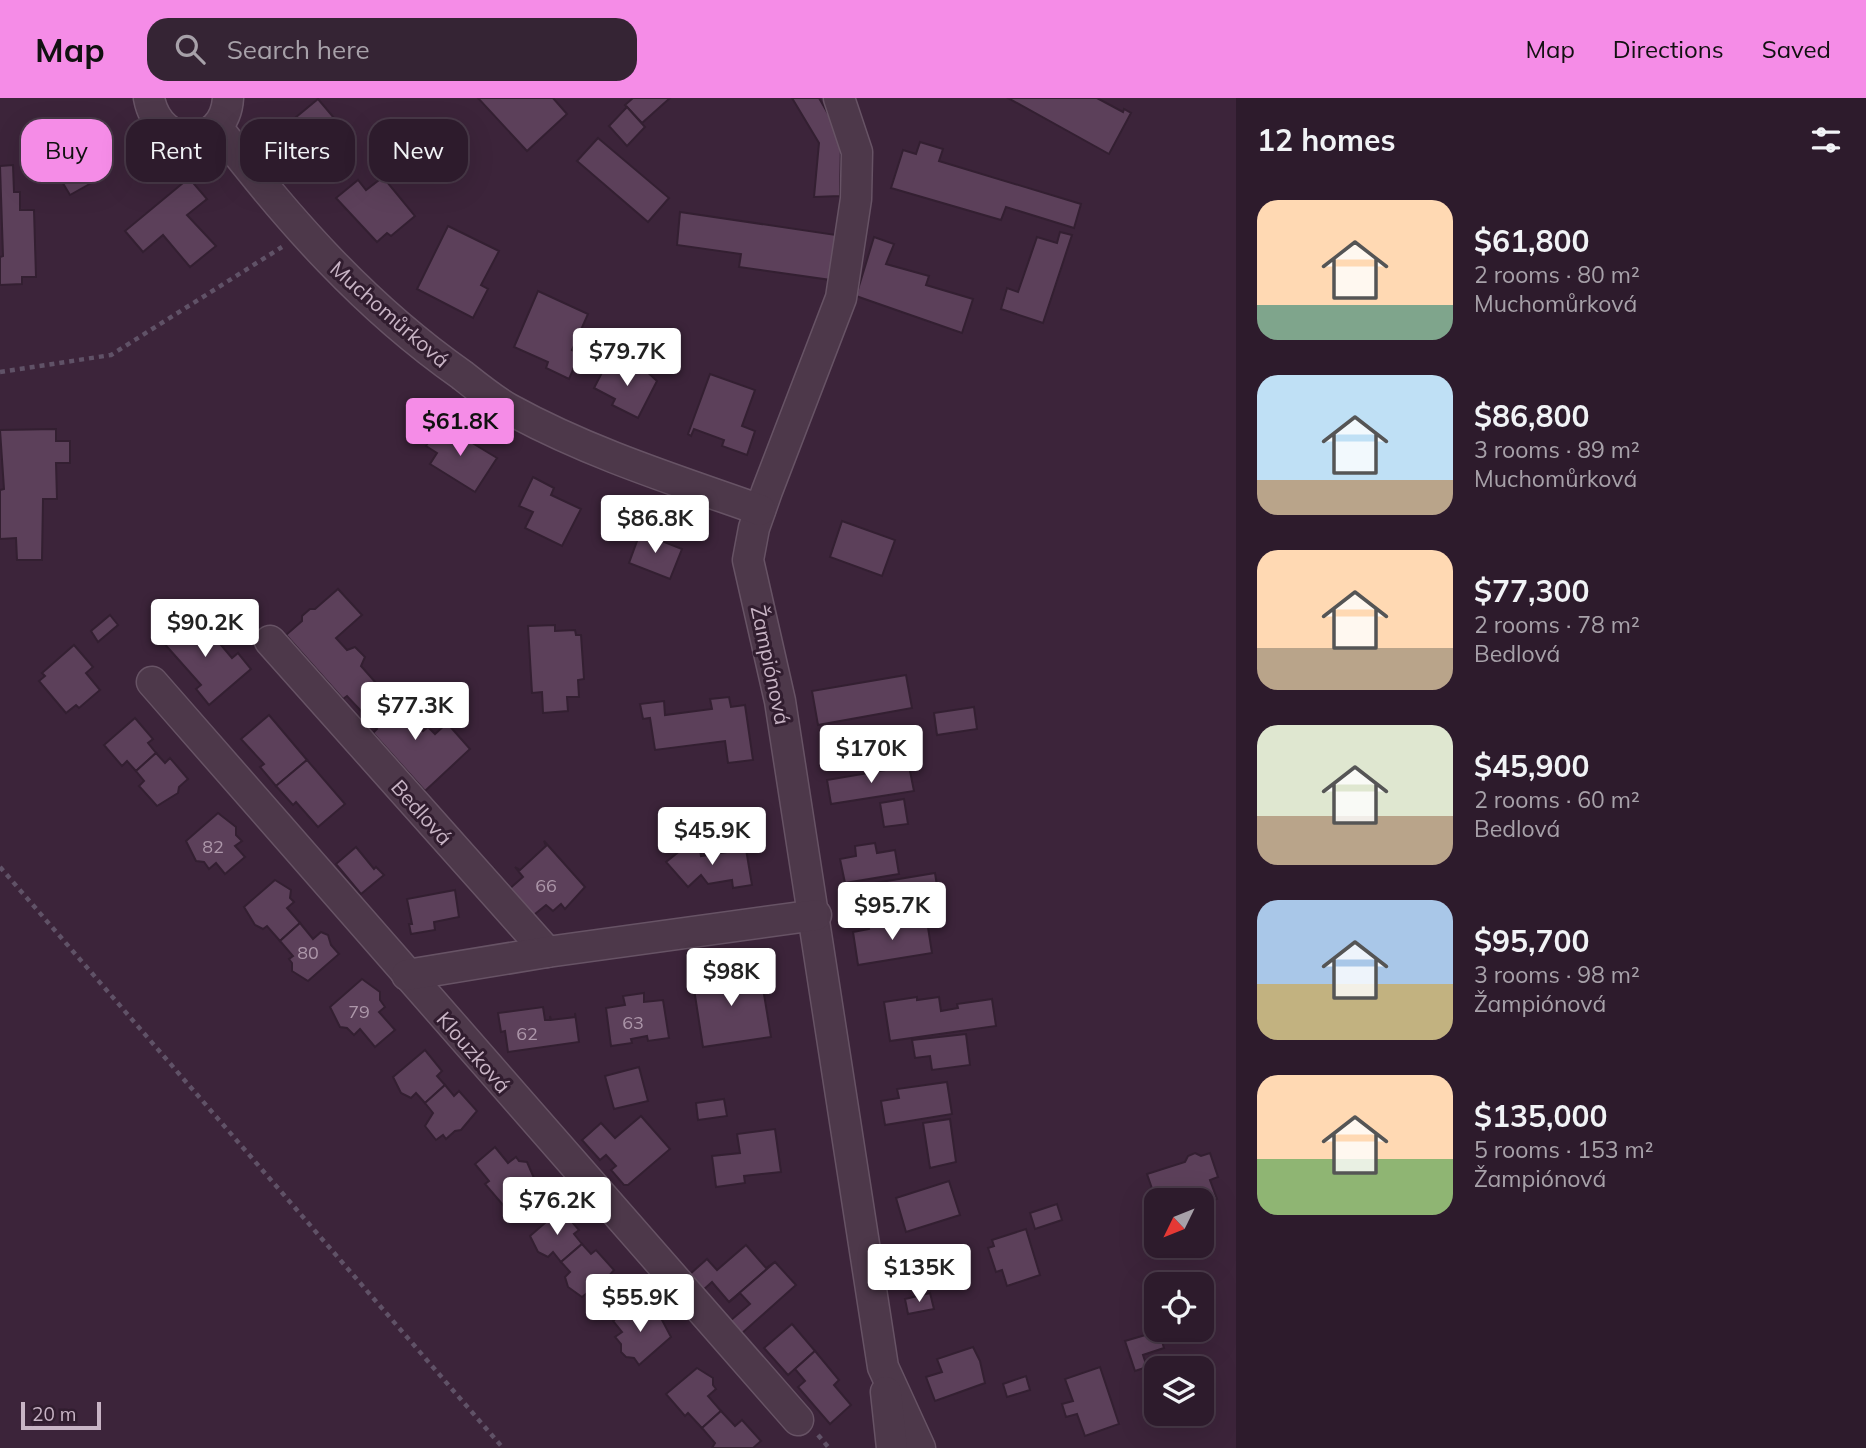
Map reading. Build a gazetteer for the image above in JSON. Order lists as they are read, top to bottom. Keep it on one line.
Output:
{"streets":{"street":["Muchomůrková","Žampiónová","Bedlová","Klouzková"]},"crossings":[["Muchomůrková","Žampiónová"]],"house_numbers":["82","66","80","79","63","62"],"scale_bar":"20 m","north":"bottom left","page":{"header":"Map","search":"Search here","nav":["Map","Directions","Saved"],"heading":"12 homes","chip":["Buy","Rent","Filters","New"],"list":[{"name":"$61,800","note":"2 rooms · 80 m² · Muchomůrková"},{"name":"$86,800","note":"3 rooms · 89 m² · Muchomůrková"},{"name":"$77,300","note":"2 rooms · 78 m² · Bedlová"},{"name":"$45,900","note":"2 rooms · 60 m² · Bedlová"},{"name":"$95,700","note":"3 rooms · 98 m² · Žampiónová"},{"name":"$135,000","note":"5 rooms · 153 m² · Žampiónová"}],"price":["$79.7K","$61.8K","$86.8K","$90.2K","$77.3K","$170K","$45.9K","$95.7K","$98K","$76.2K","$135K","$55.9K"],"scale":"20 m"}}
